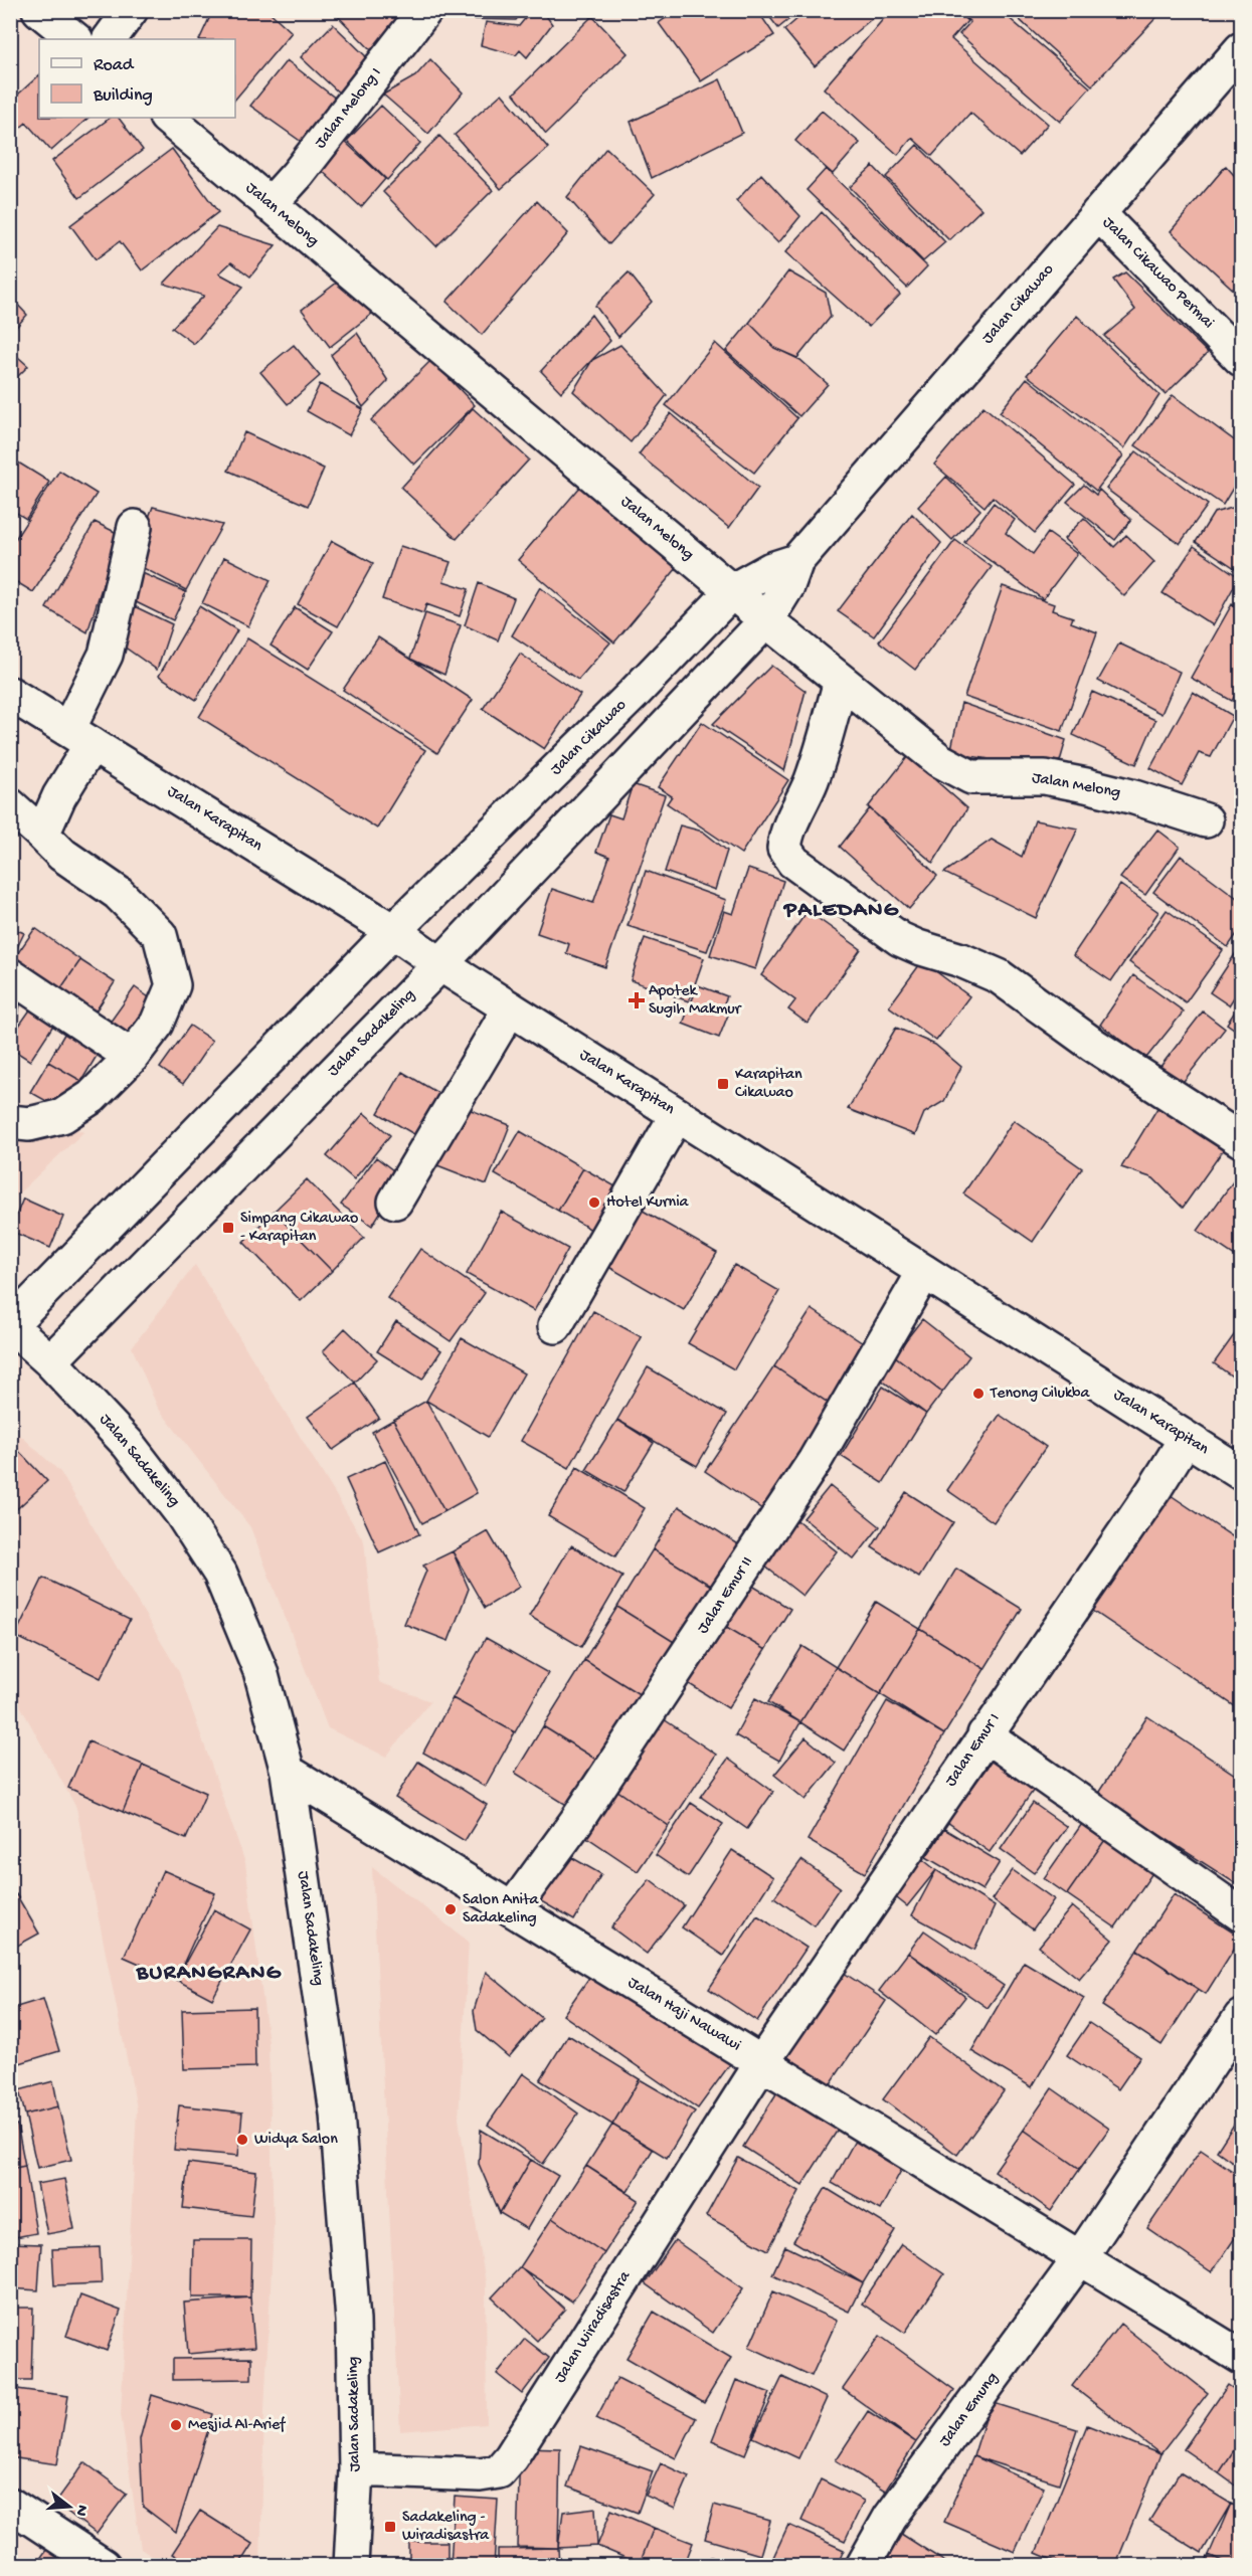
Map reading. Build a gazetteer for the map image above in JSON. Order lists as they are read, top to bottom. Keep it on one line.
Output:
{"streets":{"street":["Jalan Melong I","Jalan Melong","Jalan Cikawao Permai","Jalan Cikawao","Jalan Karapitan","Jalan Sadakeling","Jalan Emur II","Jalan Emur I","Jalan Haji Nawawi","Jalan Wiradisastra","Jalan Emung"]},"crossings":[["Jalan Melong I","Jalan Melong"],["Jalan Melong","Jalan Cikawao"],["Jalan Cikawao Permai","Jalan Cikawao"],["Jalan Cikawao","Jalan Karapitan"],["Jalan Cikawao","Jalan Sadakeling"],["Jalan Karapitan","Jalan Sadakeling"],["Jalan Karapitan","Jalan Emur II"],["Jalan Karapitan","Jalan Emur I"],["Jalan Sadakeling","Jalan Haji Nawawi"],["Jalan Sadakeling","Jalan Wiradisastra"],["Jalan Emur II","Jalan Haji Nawawi"],["Jalan Emur I","Jalan Haji Nawawi"],["Jalan Emur I","Jalan Wiradisastra"],["Jalan Haji Nawawi","Jalan Wiradisastra"],["Jalan Haji Nawawi","Jalan Emung"]],"districts":["PALEDANG","BURANGRANG"],"places":{"health":["Apotek Sugih Makmur"],"transit":["Karapitan Cikawao","Simpang Cikawao - Karapitan","Sadakeling - Wiradisastra"],"other":["Hotel Kurnia","Tenong Cilukba","Salon Anita Sadakeling","Widya Salon","Mesjid Al-Arief"]},"legend":["Road","Building"],"north":"right"}
